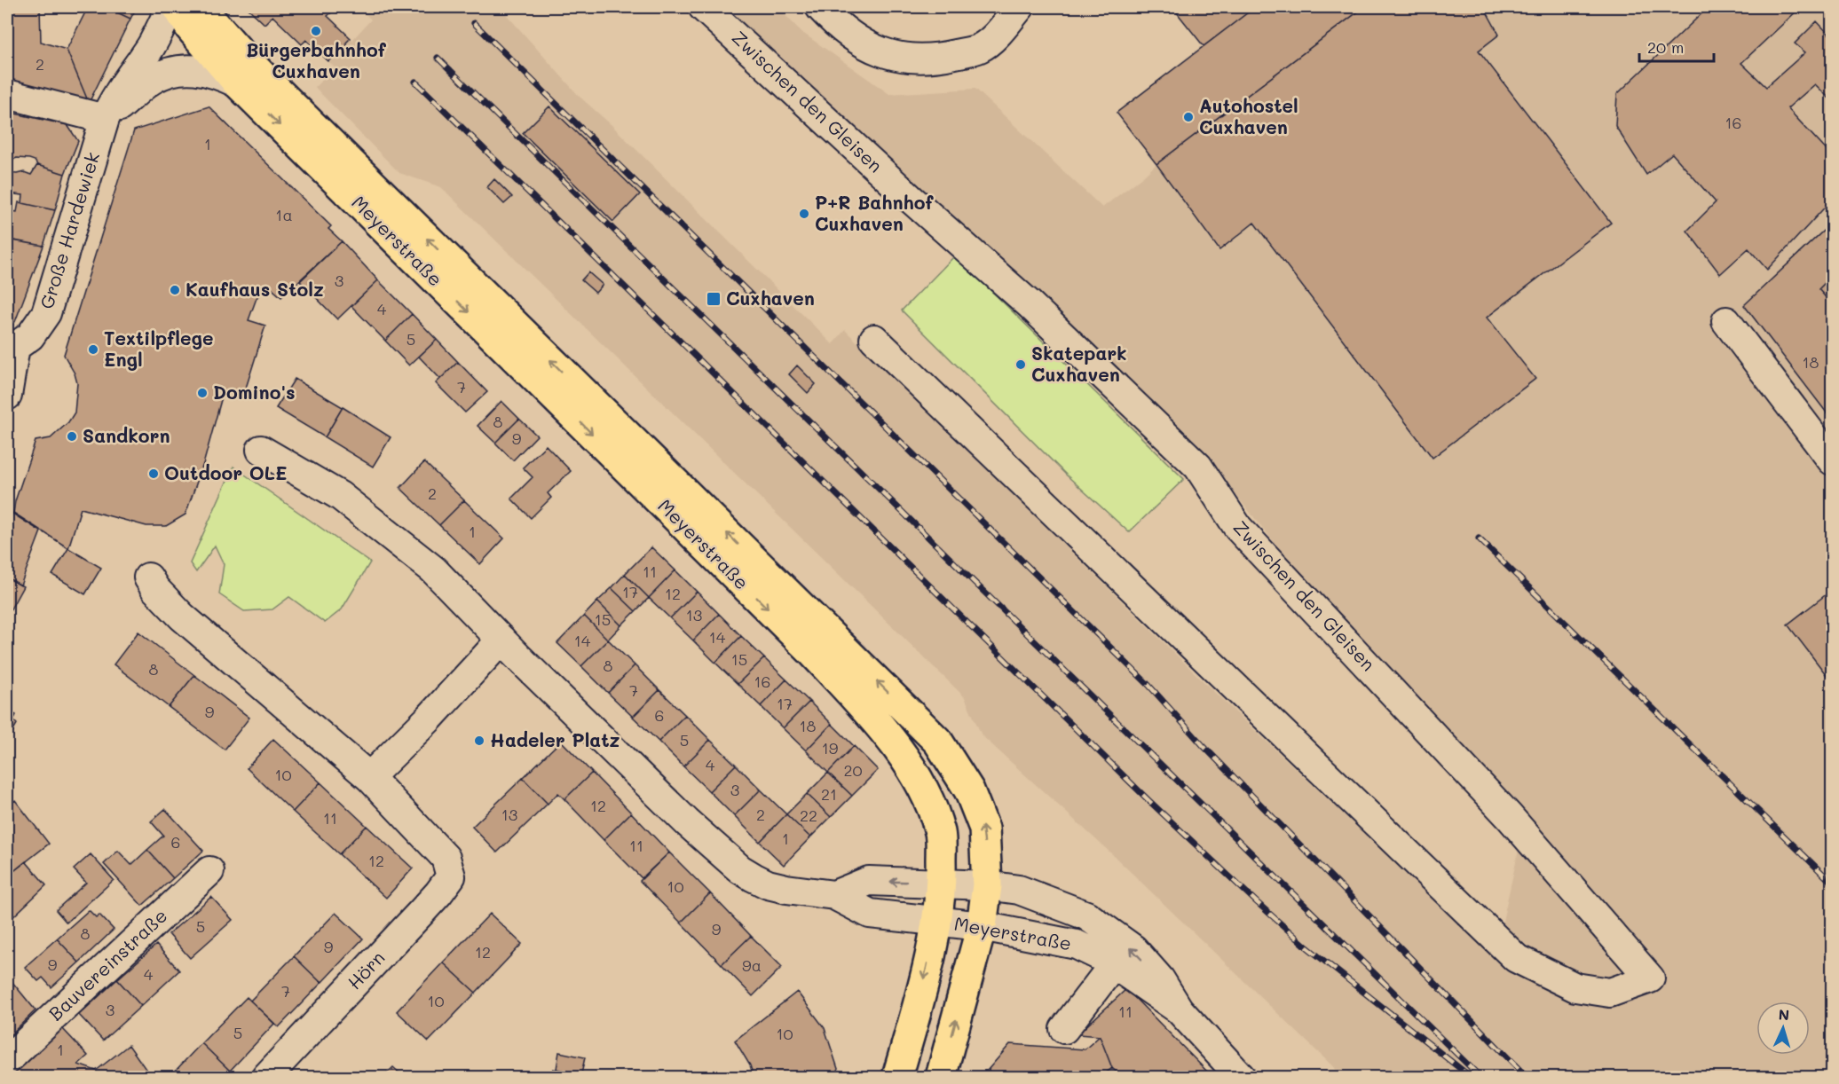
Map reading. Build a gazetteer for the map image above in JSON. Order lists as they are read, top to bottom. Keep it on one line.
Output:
{"streets":{"main road":["Meyerstraße"],"street":["Zwischen den Gleisen","Große Hardewiek","Bauvereinstraße","Hörn"]},"places":{"other":["Bürgerbahnhof Cuxhaven","Autohostel Cuxhaven","P+R Bahnhof Cuxhaven","Kaufhaus Stolz","Textilpflege Engl","Skatepark Cuxhaven","Domino's","Sandkorn","Outdoor OLE","Hadeler Platz"],"transit":["Cuxhaven"]},"house_numbers":["2","16","1","1a","3","4","5","18","7","8","9","2","1","11","17","12","13","15","14","14","15","8","8","16","7","17","9","6","18","5","19","4","20","10","3","21","12","13","2","22","11","1","6","11","12","10","5","9","8","9","12","9","9a","4","7","10","3","11","5","10","1"],"scale_bar":"20 m","north":"top"}
